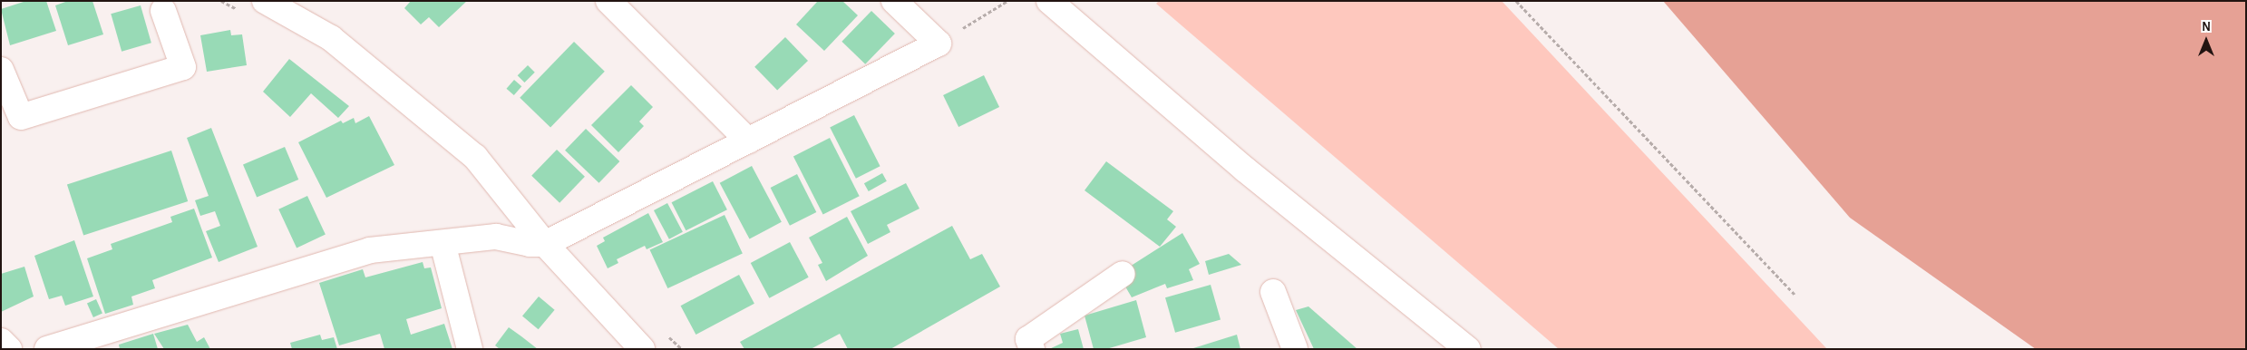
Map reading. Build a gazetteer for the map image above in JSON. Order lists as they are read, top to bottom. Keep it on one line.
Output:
{"north":"top"}
